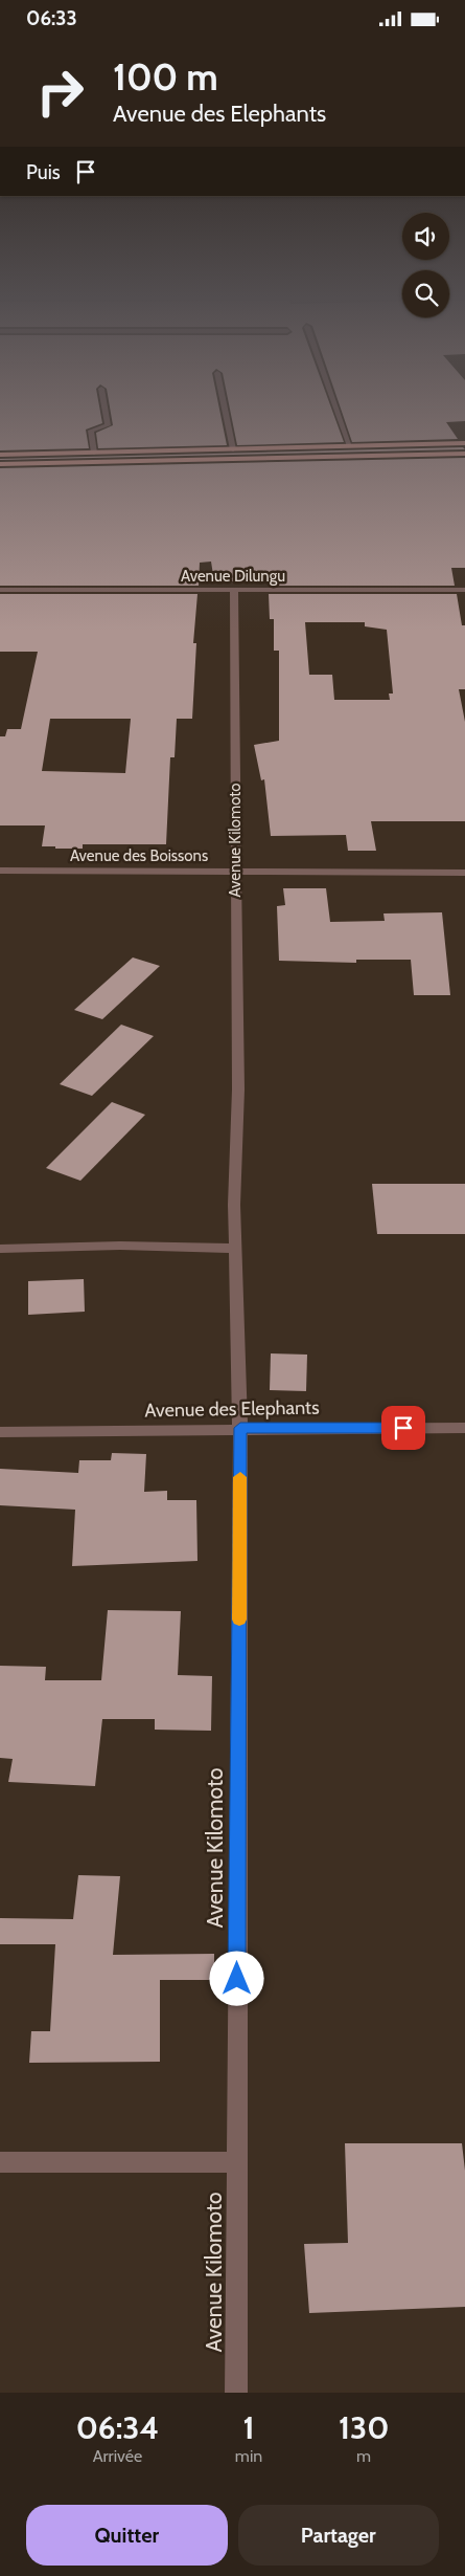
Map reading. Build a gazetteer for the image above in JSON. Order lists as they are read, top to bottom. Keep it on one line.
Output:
{"streets":{"street":["Avenue Dilungu","Avenue Kilomoto","Avenue des Boissons","Avenue des Elephants"]},"crossings":[["Avenue Dilungu","Avenue Kilomoto"],["Avenue Kilomoto","Avenue des Boissons"],["Avenue Kilomoto","Avenue des Elephants"]],"page":{"status":"06:33","turn":["100 m","Avenue des Elephants"],"then":"Puis","eta":["06:34","Arrivée","1","min","130","m"],"buttons":["Quitter","Partager"]}}
